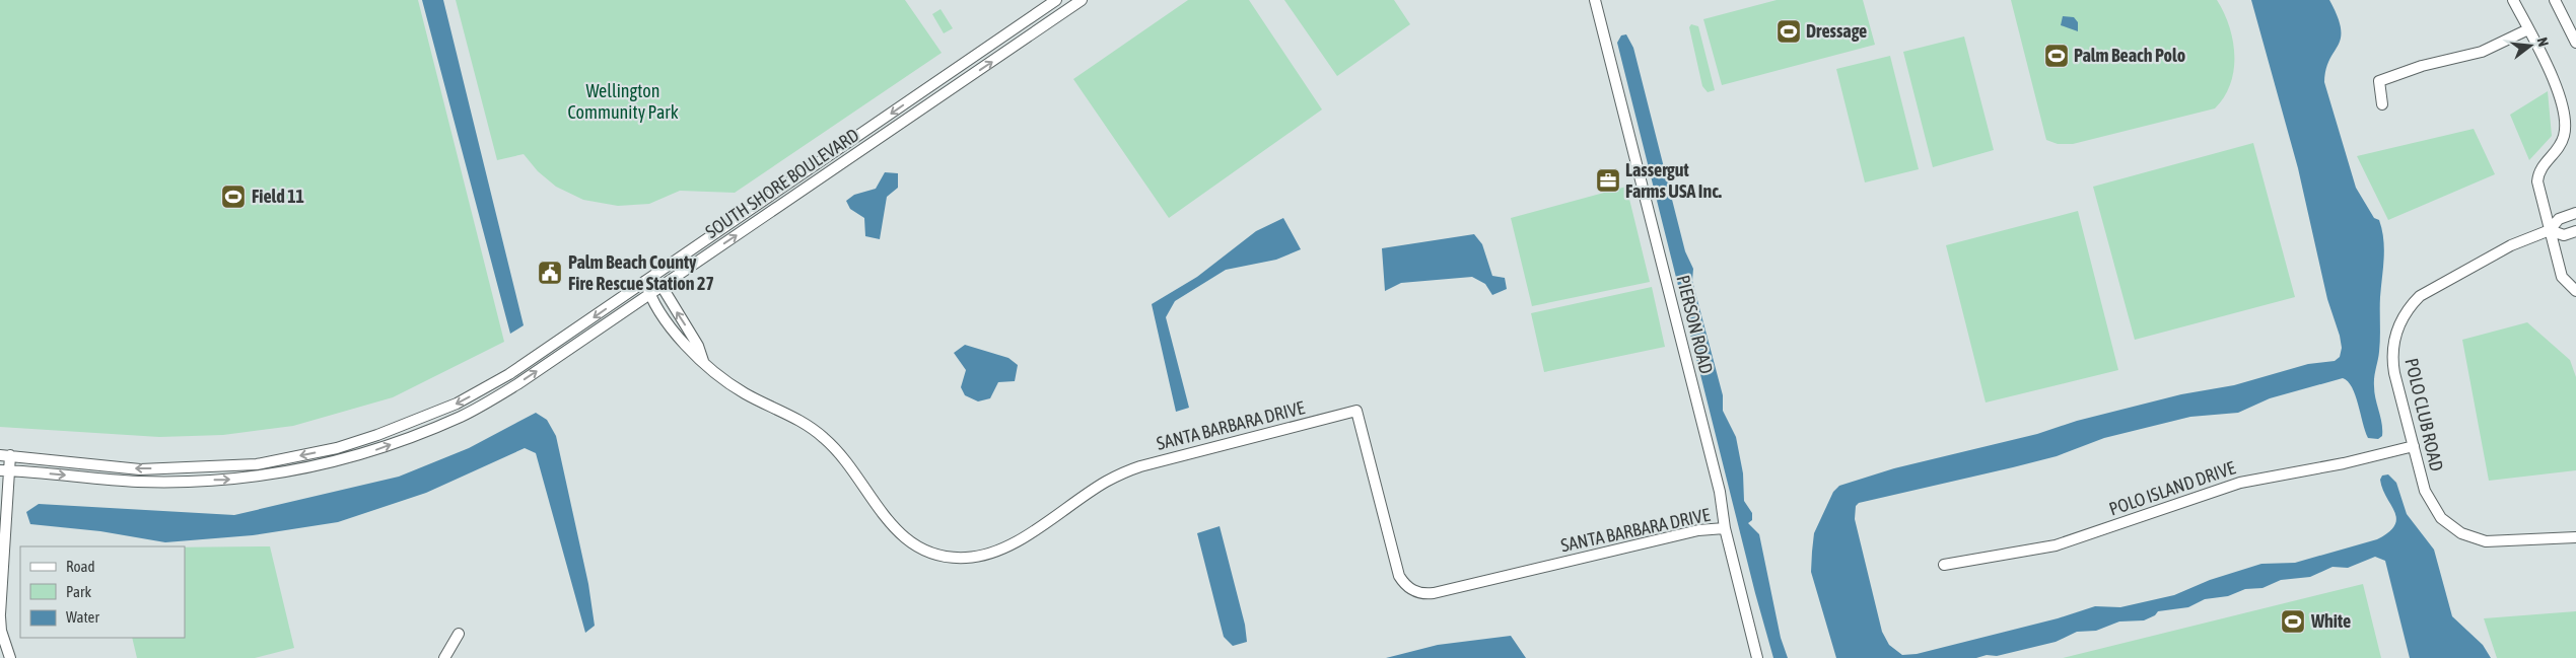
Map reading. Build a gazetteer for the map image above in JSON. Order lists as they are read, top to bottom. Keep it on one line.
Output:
{"streets":{"street":["SOUTH SHORE BOULEVARD","PIERSON ROAD","POLO CLUB ROAD","SANTA BARBARA DRIVE","POLO ISLAND DRIVE"]},"crossings":[["SOUTH SHORE BOULEVARD","SANTA BARBARA DRIVE"],["PIERSON ROAD","SANTA BARBARA DRIVE"],["POLO CLUB ROAD","POLO ISLAND DRIVE"]],"parks":["Wellington Community Park"],"places":{"sports":["Dressage","Palm Beach Polo","Field 11","White"],"office":["Lassergut Farms USA Inc."],"public building":["Palm Beach County Fire Rescue Station 27"]},"legend":["Road","Park","Water"],"north":"right"}
